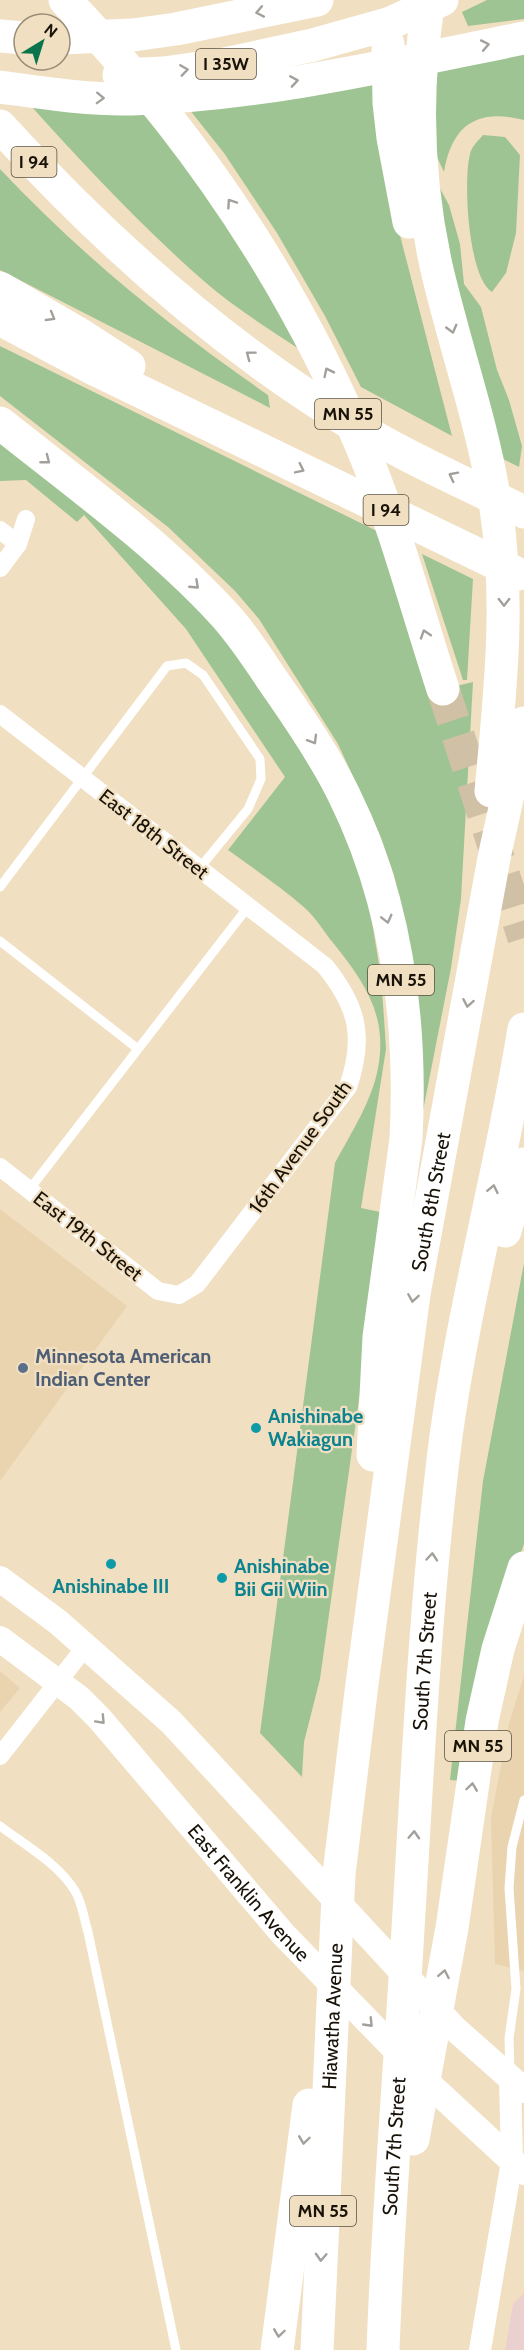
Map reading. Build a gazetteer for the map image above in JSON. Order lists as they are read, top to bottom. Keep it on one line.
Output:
{"streets":{"highway":["I 35W","I 94","MN 55","South 8th Street","South 7th Street","Hiawatha Avenue"],"main road":["East Franklin Avenue"],"street":["East 18th Street","16th Avenue South","East 19th Street"]},"crossings":[["MN 55","South 8th Street"],["MN 55","South 7th Street"],["MN 55","Hiawatha Avenue"],["East 18th Street","16th Avenue South"],["16th Avenue South","East 19th Street"]],"places":["Minnesota American Indian Center","Anishinabe Wakiagun","Anishinabe III","Anishinabe Bii Gii Wiin"],"north":"top right"}
